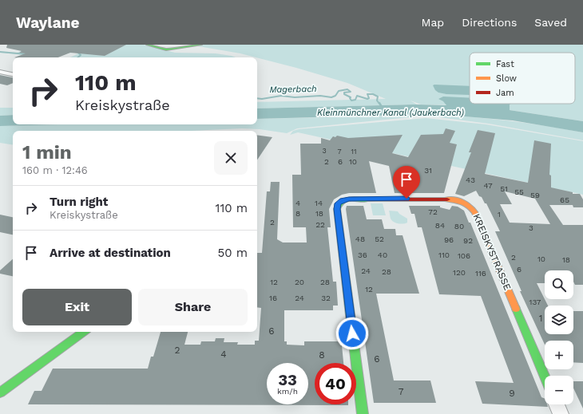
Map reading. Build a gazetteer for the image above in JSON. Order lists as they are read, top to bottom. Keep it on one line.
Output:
{"streets":{"street":["KREISKYSTRASSE"]},"water":["Magerbach","Kleinmünchner Kanal (Jaukerbach)"],"house_numbers":["3","7","11","2","6","10","31","43","47","51","55","59","65","4","14","72","8","18","1","2","22","84","80","3","48","52","96","92","36","40","110","106","2","10","18","6","24","28","120","116","12","20","28","12","16","24","32","137","1","6","2","4","8","6","7","9"],"legend":["Fast","Slow","Jam"],"page":{"header":"Waylane","nav":["Map","Directions","Saved"],"turn":["110 m","Kreiskystraße"],"heading":["1 min","160 m · 12:46"],"list":[{"name":"Turn right","note":"Kreiskystraße","value":"110 m"},{"name":"Arrive at destination","value":"50 m"}],"map_buttons":["+","−"],"buttons":["Exit","Share"],"speed":"33 km/h","limit":"40"}}
